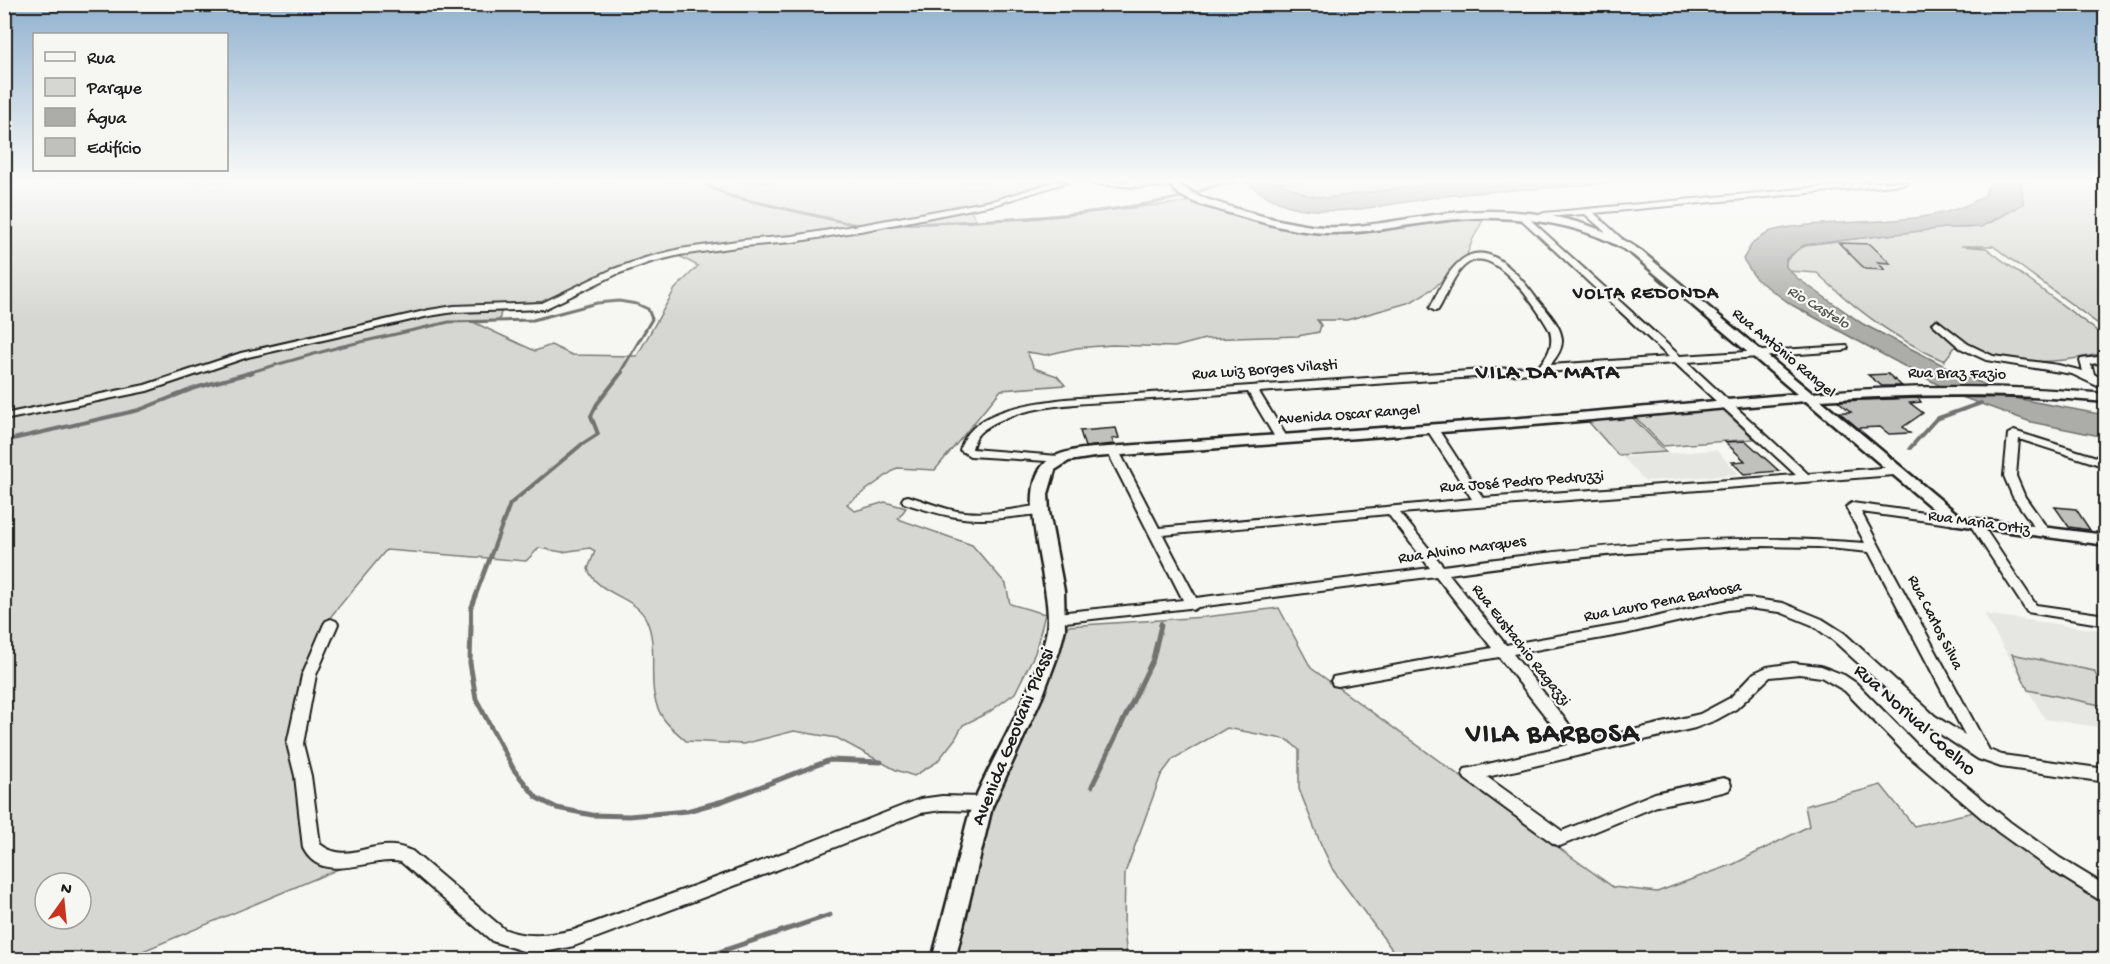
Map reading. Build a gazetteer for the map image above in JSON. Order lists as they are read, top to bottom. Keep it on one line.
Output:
{"streets":{"main road":["Rua Antônio Rangel","Rua Braz Fazio","Avenida Oscar Rangel","Rua Maria Ortiz","Avenida Geovani Piassi"],"street":["Rua Luiz Borges Vilasti","Rua José Pedro Pedruzzi","Rua Alvino Marques","Rua Lauro Pena Barbosa","Rua Carlos Silva","Rua Eustachio Ragazzi","Rua Norival Coelho"]},"crossings":[["Rua Antônio Rangel","Rua Luiz Borges Vilasti"],["Rua Antônio Rangel","Rua Braz Fazio"],["Rua Antônio Rangel","Avenida Oscar Rangel"],["Rua Antônio Rangel","Rua José Pedro Pedruzzi"],["Rua Antônio Rangel","Rua Maria Ortiz"],["Rua Luiz Borges Vilasti","Avenida Oscar Rangel"],["Rua Braz Fazio","Avenida Oscar Rangel"],["Rua José Pedro Pedruzzi","Rua Eustachio Ragazzi"],["Rua Maria Ortiz","Rua Carlos Silva"],["Rua Alvino Marques","Rua Carlos Silva"],["Rua Alvino Marques","Rua Eustachio Ragazzi"],["Rua Alvino Marques","Avenida Geovani Piassi"],["Rua Lauro Pena Barbosa","Rua Carlos Silva"],["Rua Lauro Pena Barbosa","Rua Eustachio Ragazzi"],["Rua Eustachio Ragazzi","Rua Norival Coelho"]],"districts":["VOLTA REDONDA","VILA DA MATA","VILA BARBOSA"],"water":["Rio Castelo"],"legend":["Rua","Parque","Água","Edifício"],"north":"top"}
